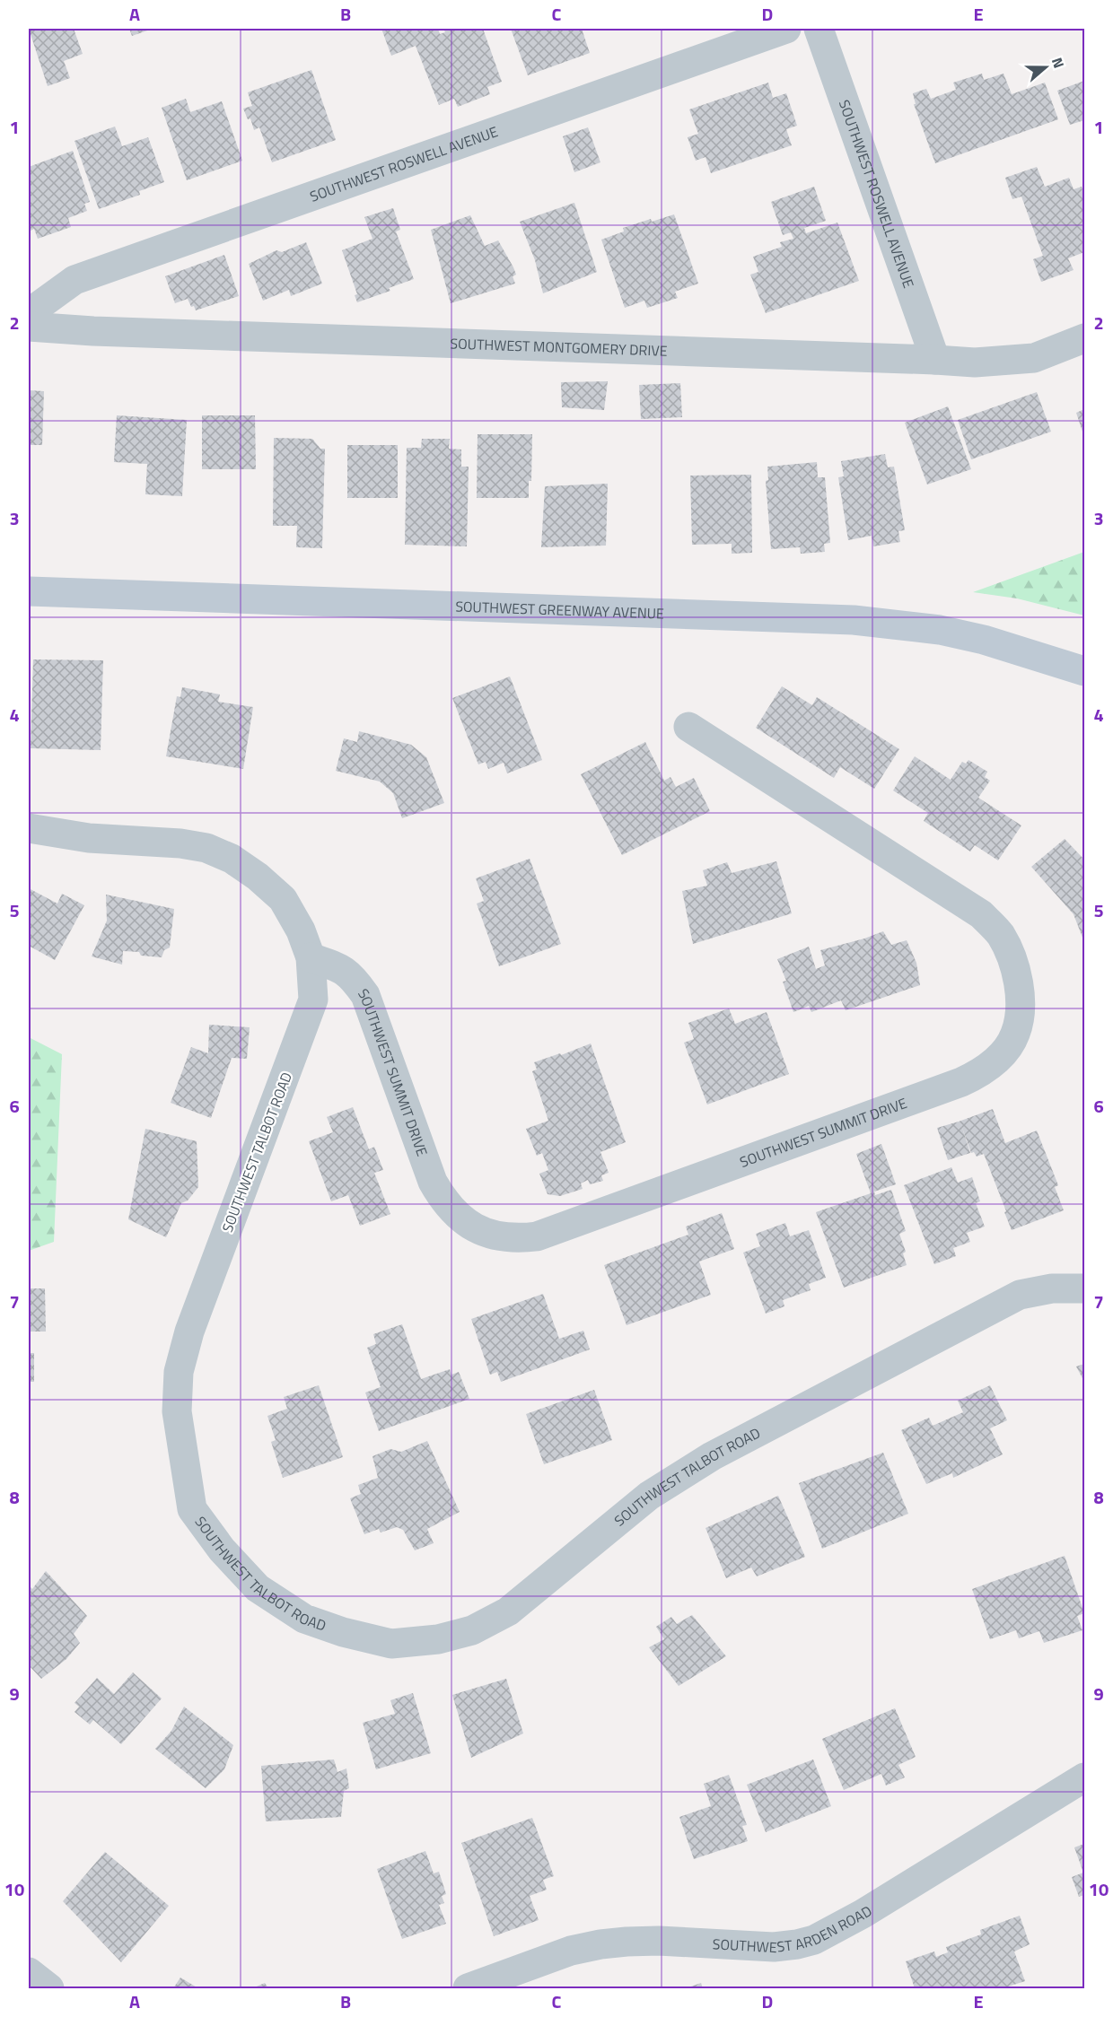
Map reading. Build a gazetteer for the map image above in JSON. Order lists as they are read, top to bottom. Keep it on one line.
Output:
{"streets":{"street":["SOUTHWEST ROSWELL AVENUE","SOUTHWEST MONTGOMERY DRIVE","SOUTHWEST GREENWAY AVENUE","SOUTHWEST SUMMIT DRIVE","SOUTHWEST TALBOT ROAD","SOUTHWEST ARDEN ROAD"]},"crossings":[["SOUTHWEST ROSWELL AVENUE","SOUTHWEST MONTGOMERY DRIVE"],["SOUTHWEST SUMMIT DRIVE","SOUTHWEST TALBOT ROAD"]],"north":"right","grid":{"columns":["A","B","C","D","E"],"rows":["1","2","3","4","5","6","7","8","9","10"]}}
